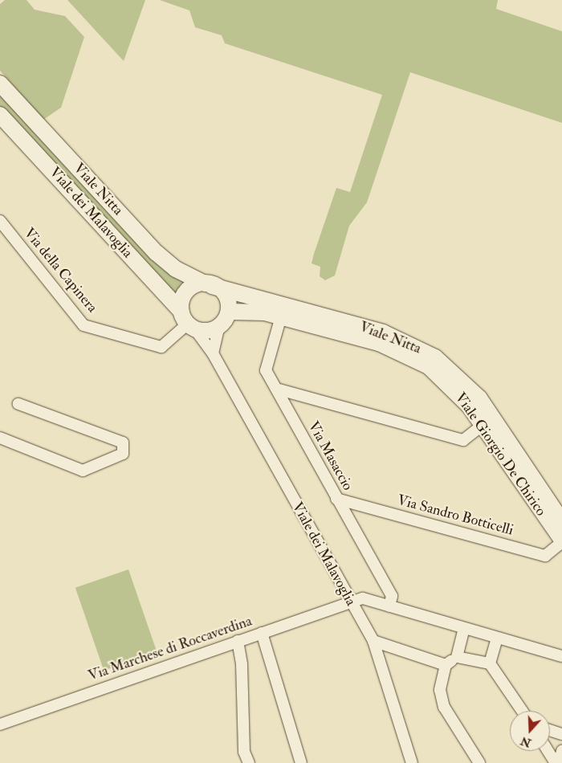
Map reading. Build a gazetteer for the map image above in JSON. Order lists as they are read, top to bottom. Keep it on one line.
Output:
{"streets":{"main road":["Viale Nitta","Viale dei Malavoglia","Viale Giorgio De Chirico"],"street":["Via della Capinera","Via Masaccio","Via Sandro Botticelli","Via Marchese di Roccaverdina"]},"crossings":[["Viale Nitta","Viale dei Malavoglia"],["Viale Nitta","Via della Capinera"],["Viale Nitta","Viale Giorgio De Chirico"],["Viale dei Malavoglia","Via della Capinera"],["Viale dei Malavoglia","Viale Giorgio De Chirico"],["Viale dei Malavoglia","Via Marchese di Roccaverdina"],["Via della Capinera","Viale Giorgio De Chirico"],["Viale Giorgio De Chirico","Via Masaccio"],["Viale Giorgio De Chirico","Via Sandro Botticelli"],["Via Masaccio","Via Sandro Botticelli"],["Via Masaccio","Via Marchese di Roccaverdina"]],"north":"bottom"}
